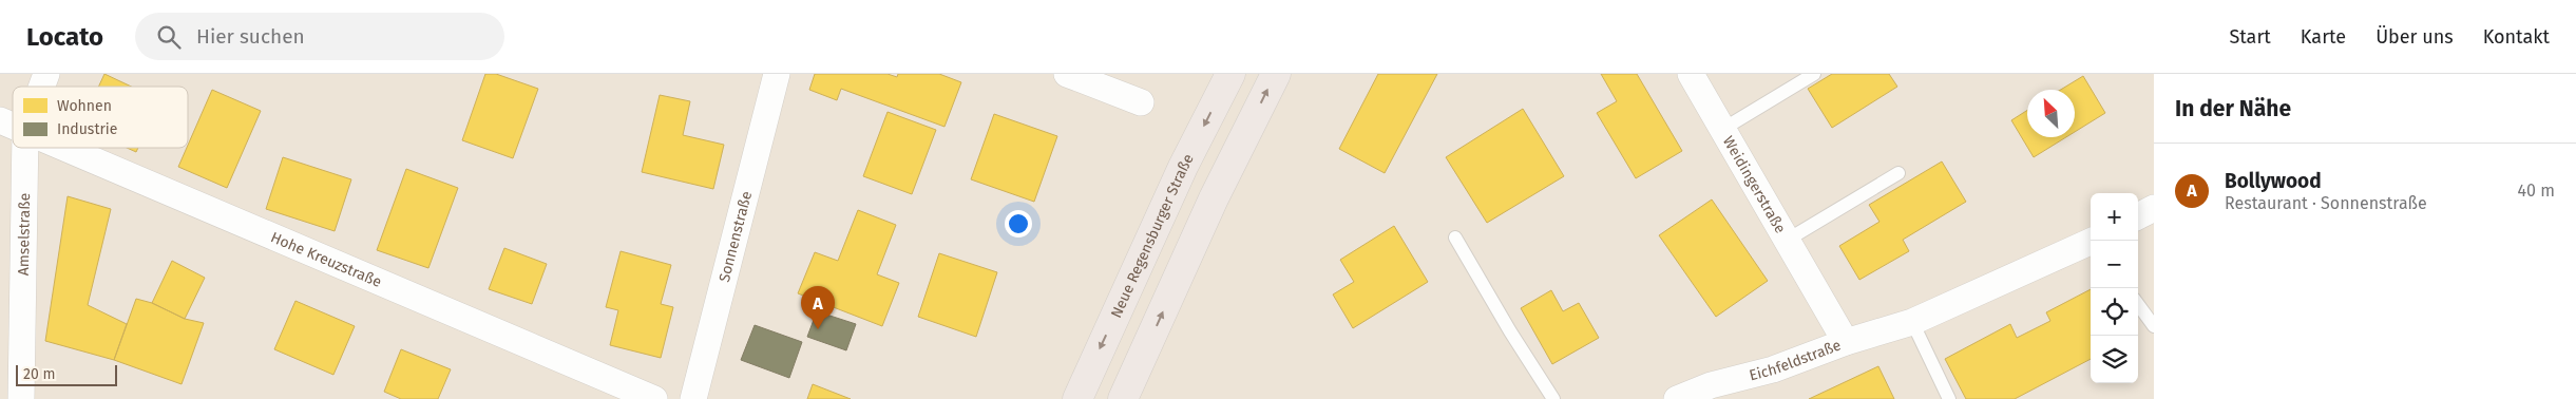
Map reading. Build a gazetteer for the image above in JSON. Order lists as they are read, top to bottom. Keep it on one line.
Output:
{"streets":{"highway":["Neue Regensburger Straße"],"street":["Weidingerstraße","Amselstraße","Sonnenstraße","Hohe Kreuzstraße","Eichfeldstraße"]},"crossings":[["Weidingerstraße","Eichfeldstraße"]],"legend":["Wohnen","Industrie"],"scale_bar":"20 m","north":"top left","page":{"header":"Locato","search":"Hier suchen","nav":["Start","Karte","Über uns","Kontakt"],"heading":"In der Nähe","list":[{"mark":"A","name":"Bollywood","note":"Restaurant · Sonnenstraße","value":"40 m"}],"map_buttons":["+","−"],"pins":"A","scale":"20 m"}}
